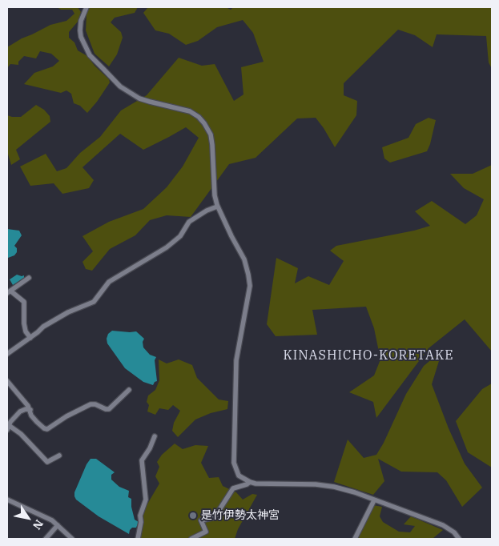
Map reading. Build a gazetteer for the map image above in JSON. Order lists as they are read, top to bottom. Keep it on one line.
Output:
{"districts":["KINASHICHO-KORETAKE"],"places":["是竹伊勢太神宮"],"north":"bottom right"}
